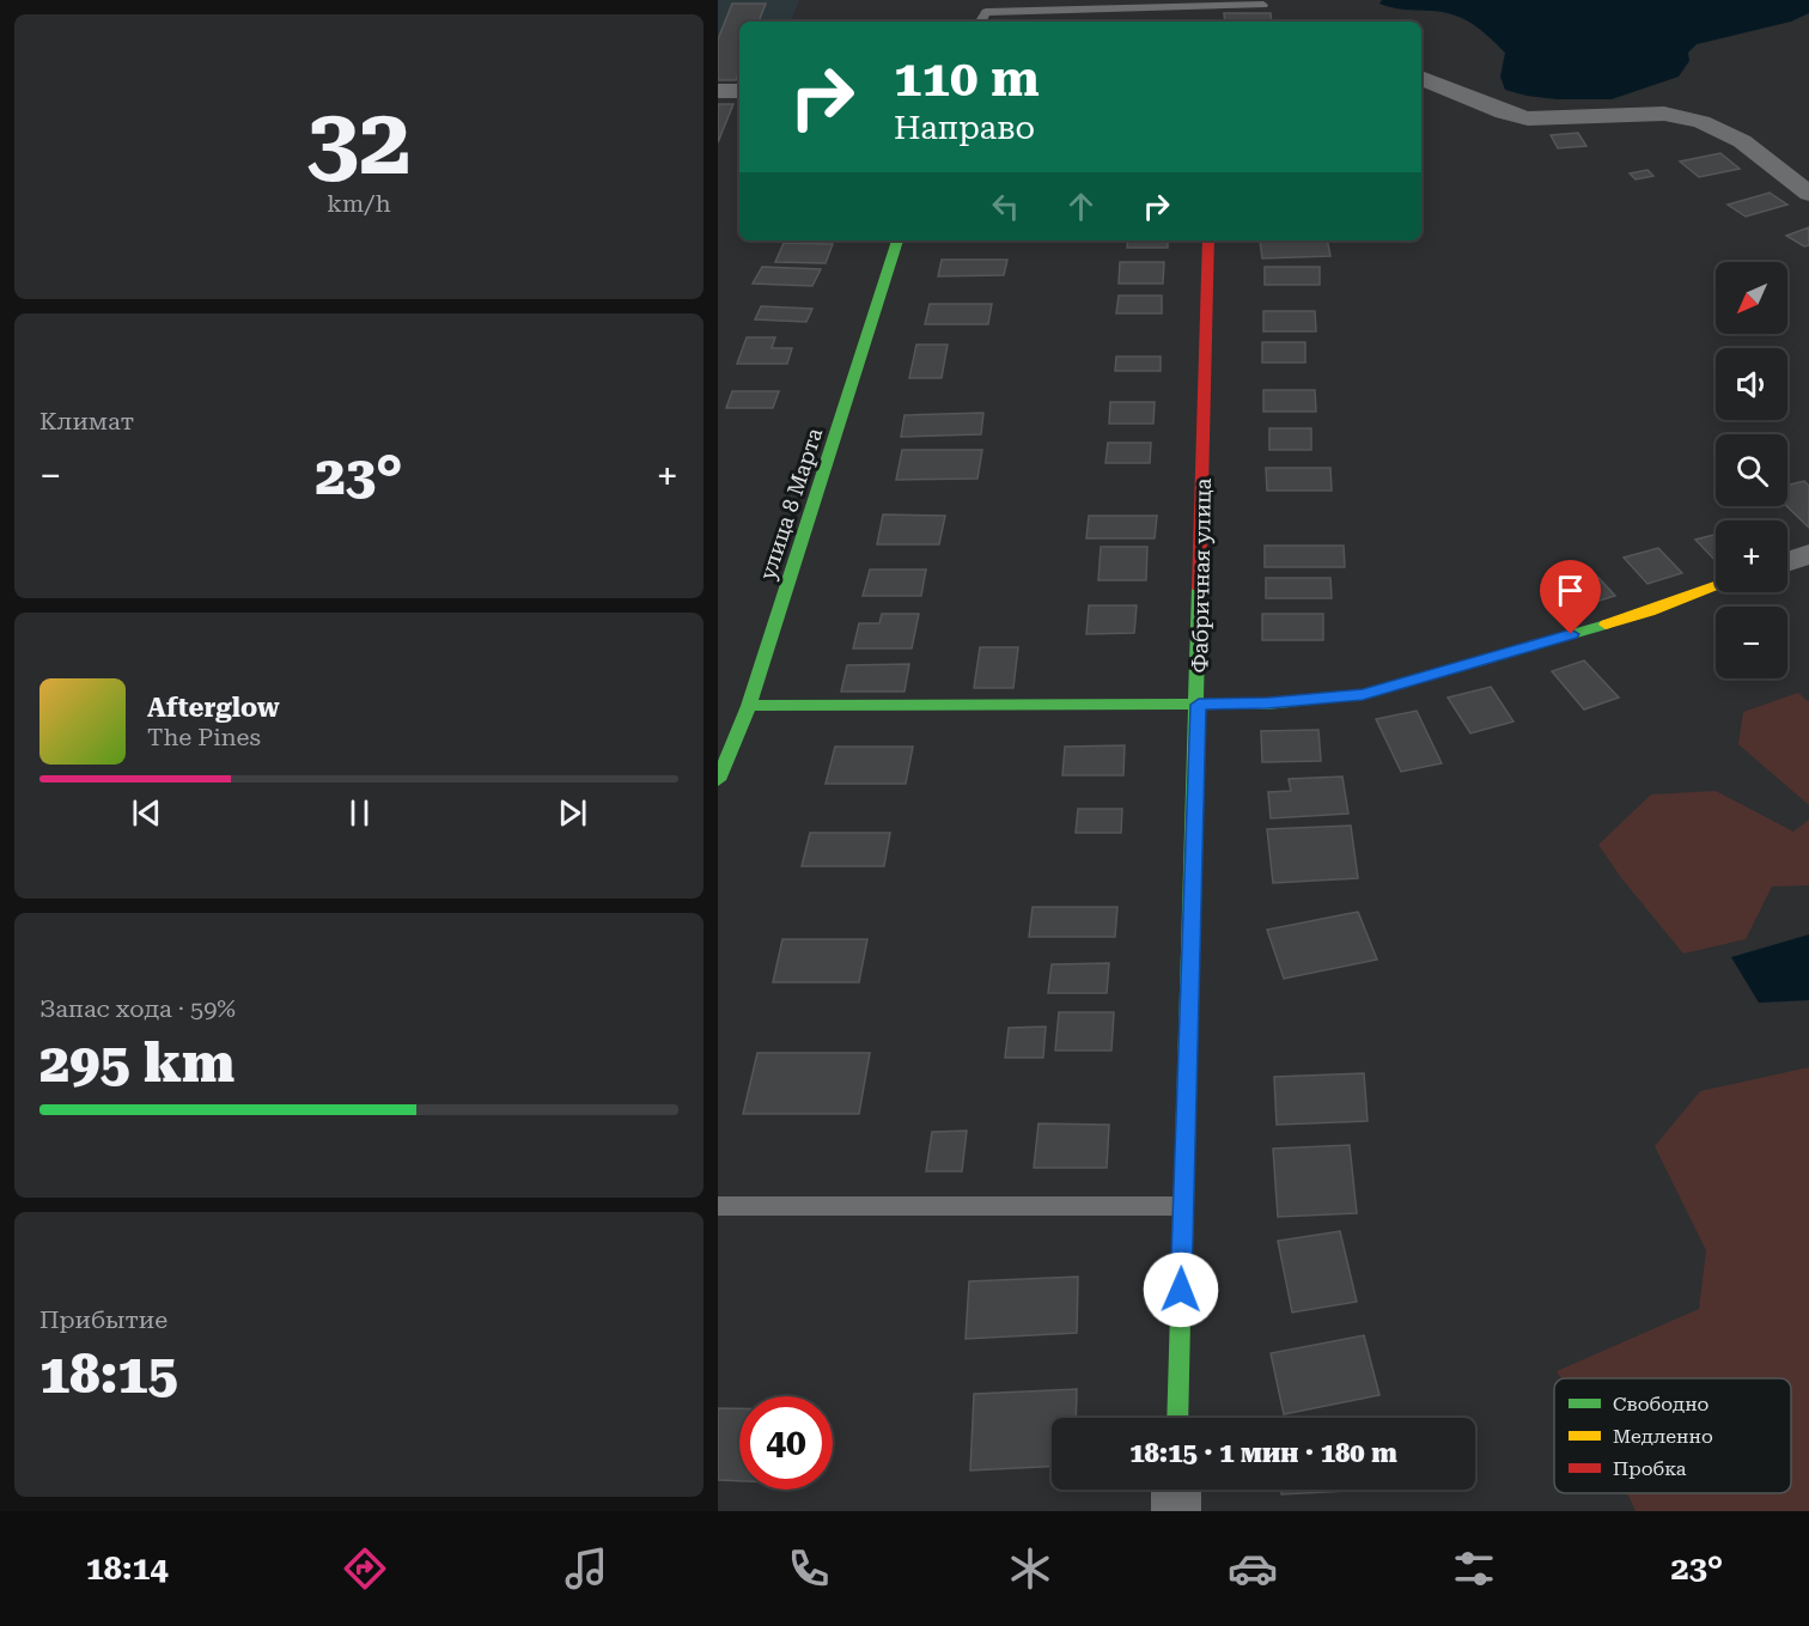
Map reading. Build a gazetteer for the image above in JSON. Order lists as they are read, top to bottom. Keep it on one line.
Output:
{"streets":{"street":["улица 8 Марта","Фабричная улица"]},"legend":["Свободно","Медленно","Пробка"],"north":"bottom left","page":{"tile":[["32","km/h"],"Климат",["Запас хода · 59%","295 km"],["Прибытие","18:15"]],"turn":["110 m","Направо"],"map_buttons":["+","−"],"heat":["−","23°","+"],"song":["Afterglow","The Pines"],"limit":"40","trip":"18:15 · 1 мин · 180 m","tabs":["18:14","23°"]}}
